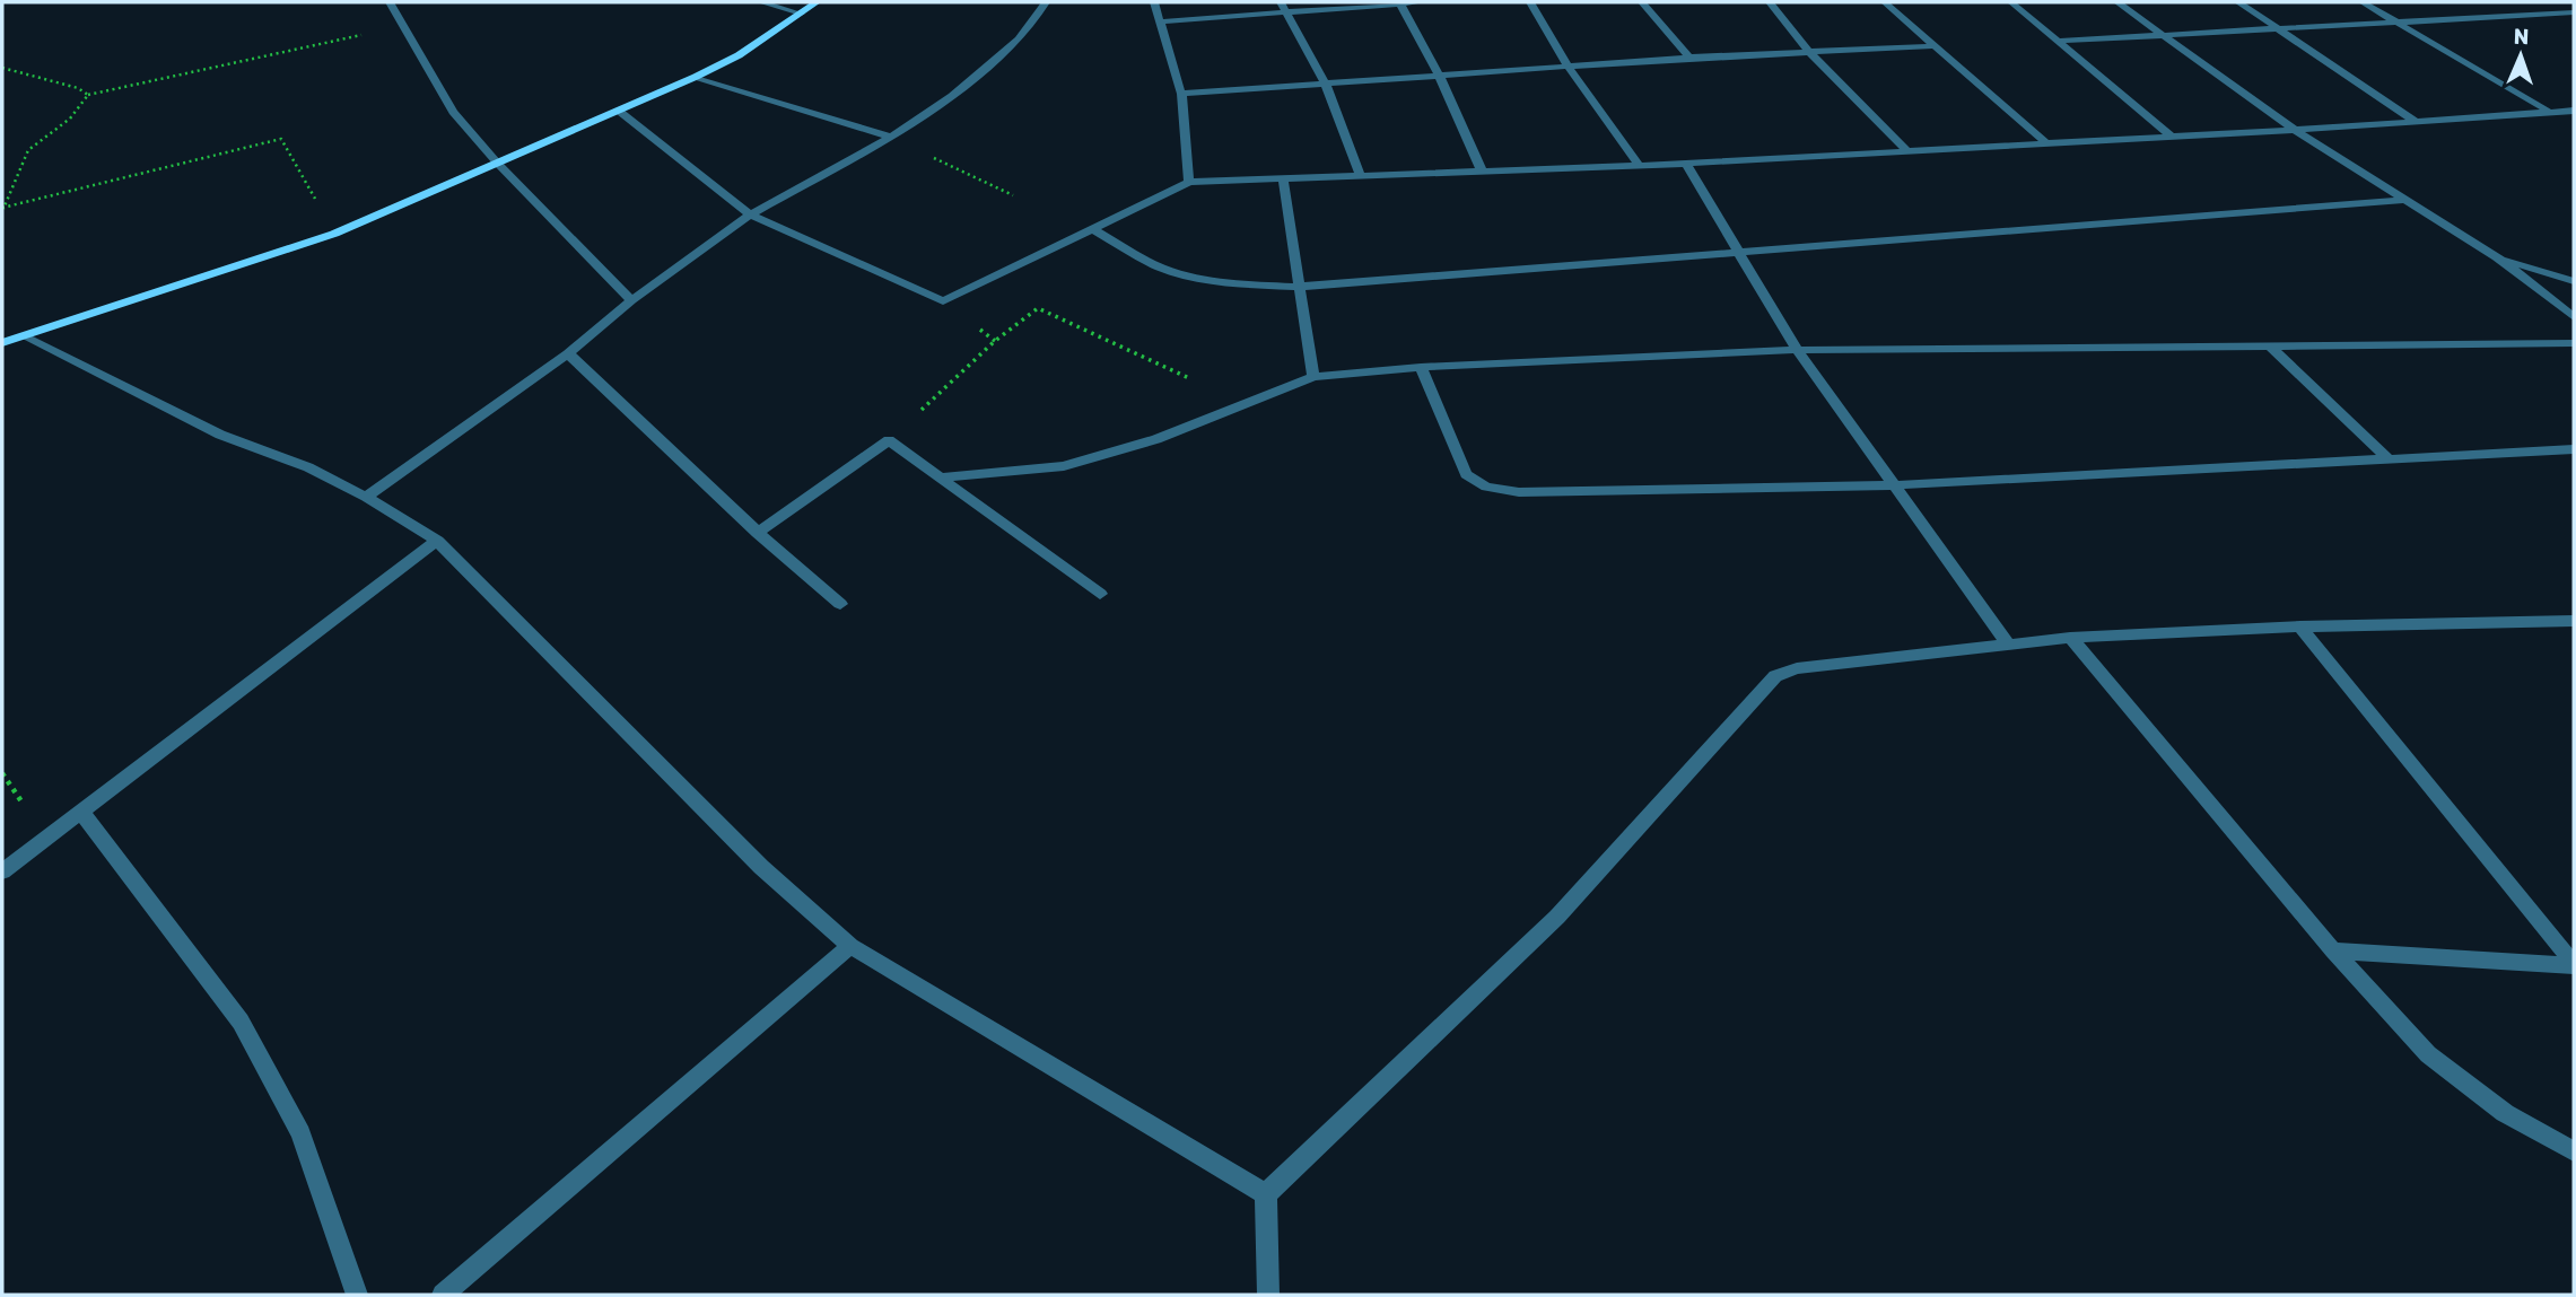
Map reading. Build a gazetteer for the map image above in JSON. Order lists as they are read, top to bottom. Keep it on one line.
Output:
{"north":"top"}
